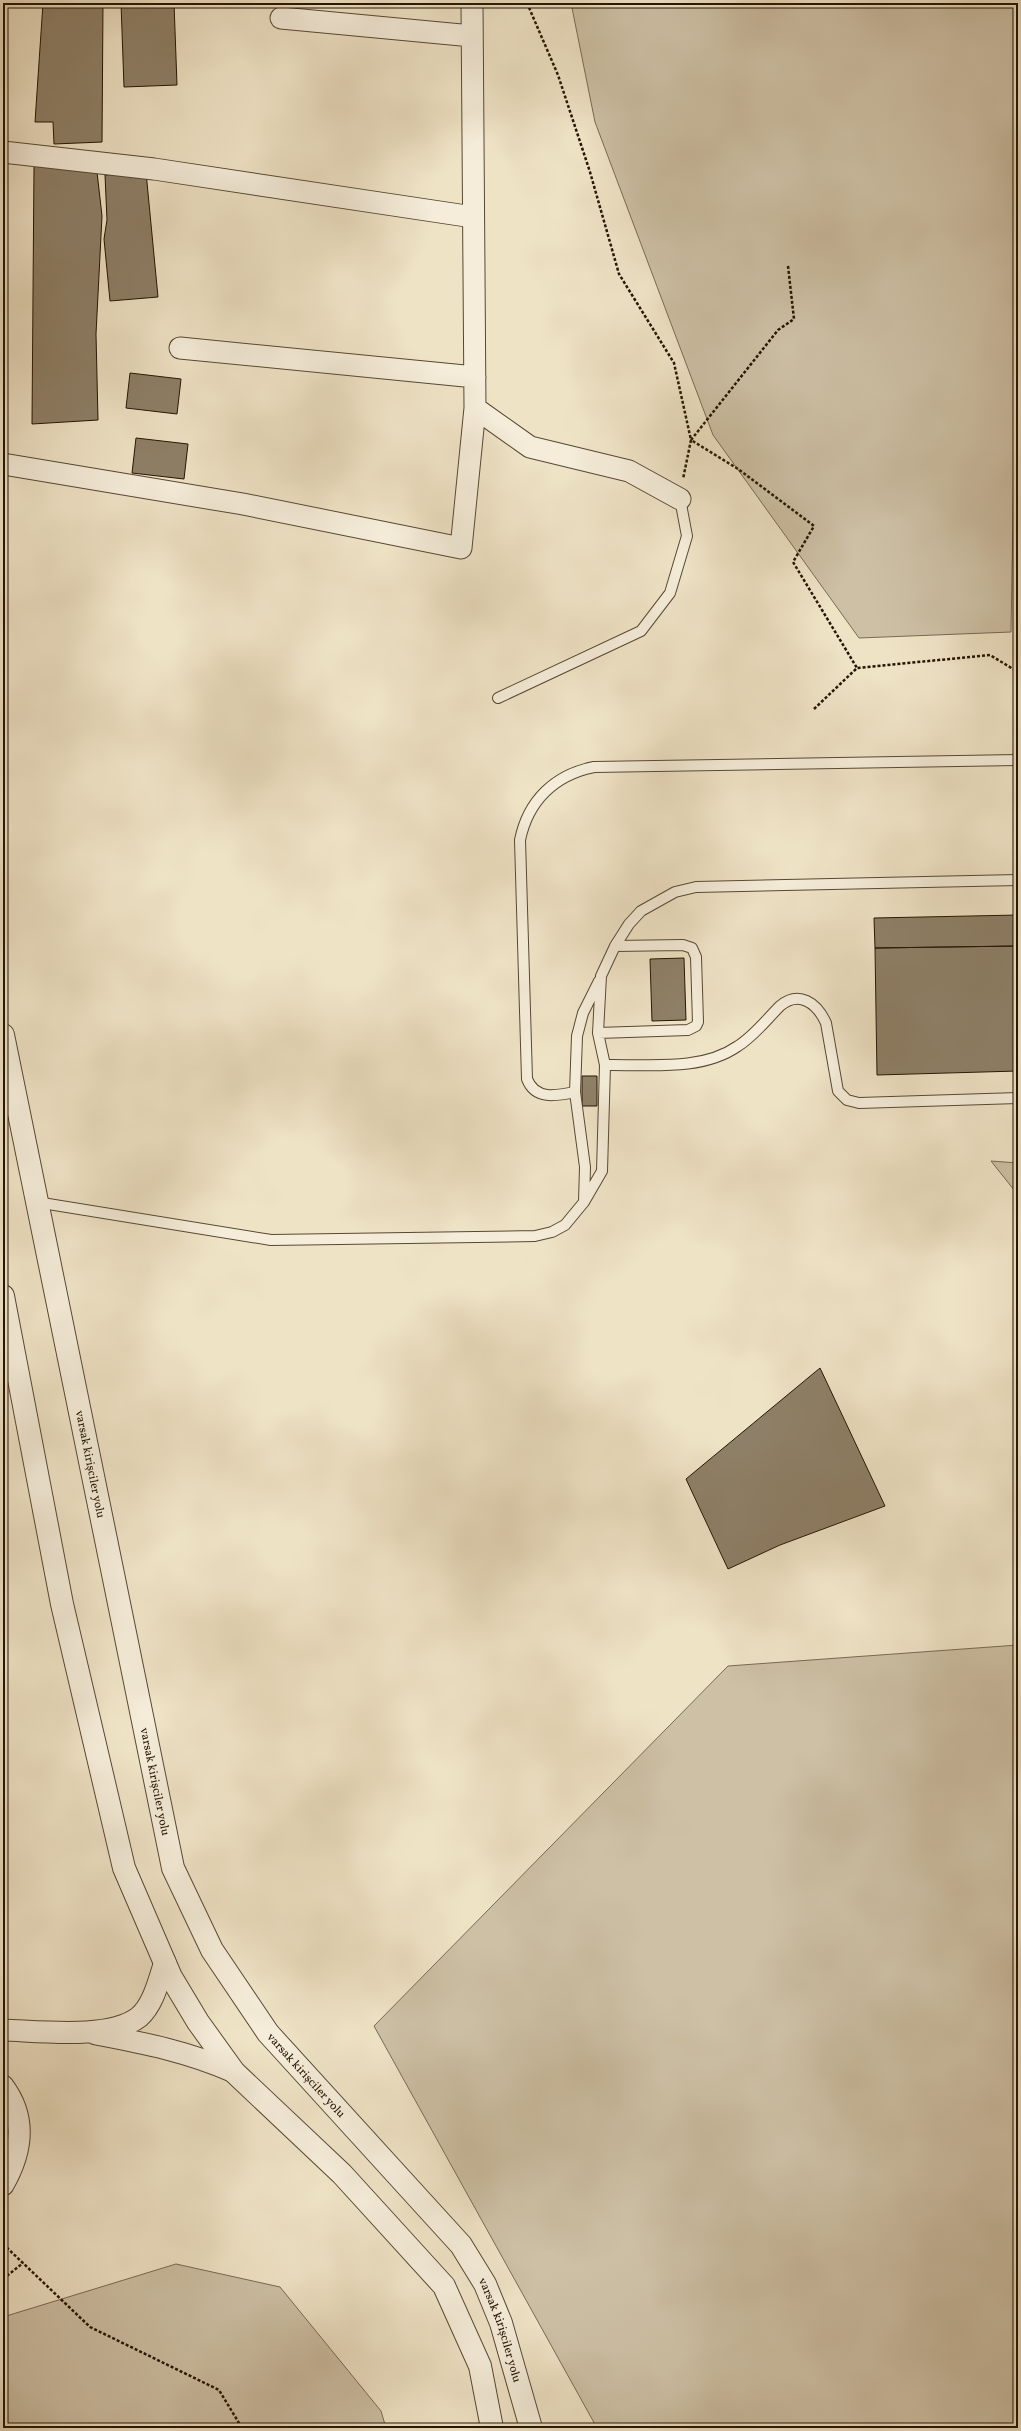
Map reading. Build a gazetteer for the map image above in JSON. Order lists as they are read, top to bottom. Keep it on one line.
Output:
{"streets":{"street":["varsak kirişciler yolu"]}}
